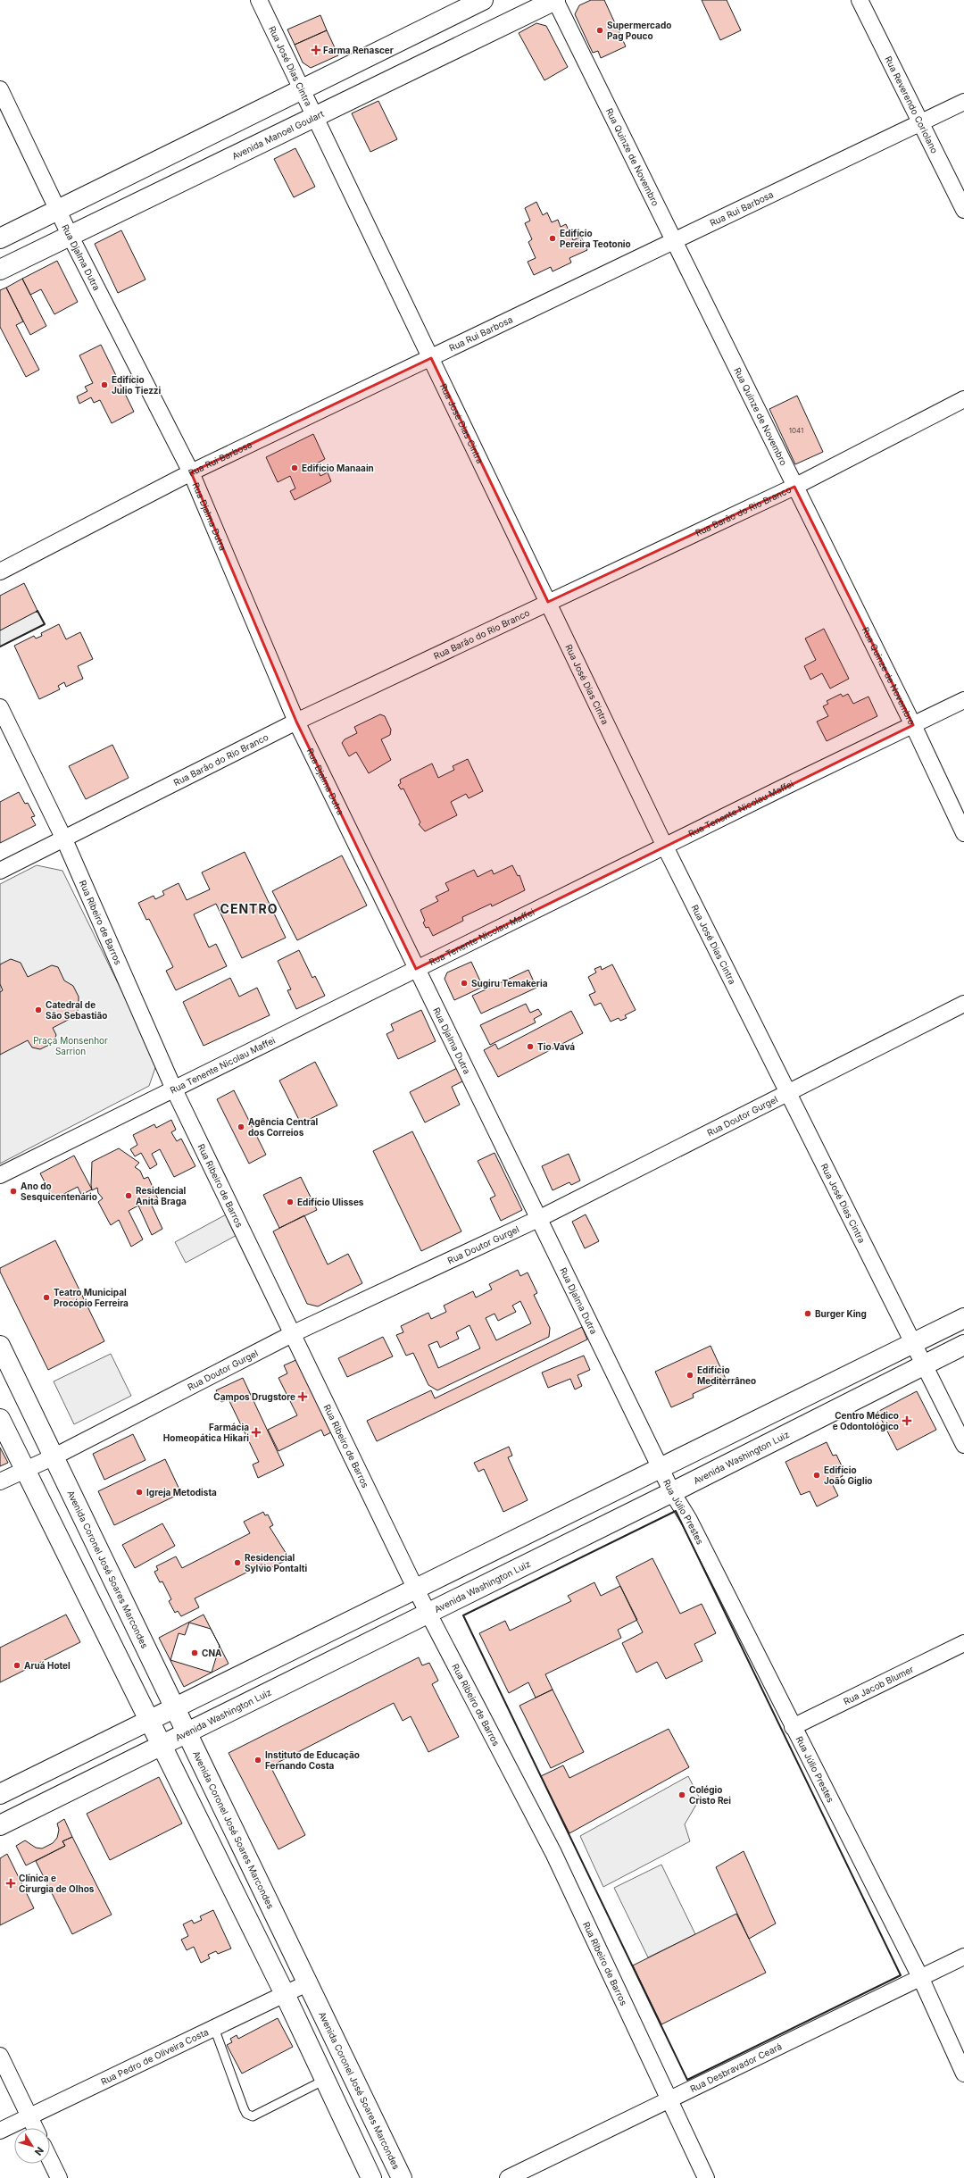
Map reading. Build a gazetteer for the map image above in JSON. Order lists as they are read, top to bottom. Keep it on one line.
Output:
{"streets":{"main road":["Avenida Manoel Goulart","Avenida Washington Luiz","Avenida Coronel José Soares Marcondes"],"street":["Rua José Dias Cintra","Rua Reverendo Coriolano","Rua Quinze de Novembro","Rua Rui Barbosa","Rua Djalma Dutra","Rua Barão do Rio Branco","Rua Tenente Nicolau Maffei","Rua Ribeiro de Barros","Rua Doutor Gurgel","Rua Júlio Prestes","Rua Jacob Blumer","Rua Pedro de Oliveira Costa","Rua Desbravador Ceará"]},"crossings":[["Rua José Dias Cintra","Avenida Manoel Goulart"],["Rua José Dias Cintra","Rua Rui Barbosa"],["Rua José Dias Cintra","Rua Barão do Rio Branco"],["Rua José Dias Cintra","Rua Tenente Nicolau Maffei"],["Rua José Dias Cintra","Rua Doutor Gurgel"],["Rua José Dias Cintra","Avenida Washington Luiz"],["Rua Reverendo Coriolano","Rua Rui Barbosa"],["Avenida Manoel Goulart","Rua Quinze de Novembro"],["Avenida Manoel Goulart","Rua Djalma Dutra"],["Rua Quinze de Novembro","Rua Rui Barbosa"],["Rua Quinze de Novembro","Rua Barão do Rio Branco"],["Rua Quinze de Novembro","Rua Tenente Nicolau Maffei"],["Rua Rui Barbosa","Rua Djalma Dutra"],["Rua Djalma Dutra","Rua Barão do Rio Branco"],["Rua Djalma Dutra","Rua Tenente Nicolau Maffei"],["Rua Djalma Dutra","Rua Doutor Gurgel"],["Rua Djalma Dutra","Rua Júlio Prestes"],["Rua Barão do Rio Branco","Rua Ribeiro de Barros"],["Rua Tenente Nicolau Maffei","Rua Ribeiro de Barros"],["Rua Ribeiro de Barros","Rua Doutor Gurgel"],["Rua Ribeiro de Barros","Avenida Washington Luiz"],["Rua Ribeiro de Barros","Rua Desbravador Ceará"],["Rua Doutor Gurgel","Avenida Coronel José Soares Marcondes"],["Avenida Washington Luiz","Rua Júlio Prestes"],["Avenida Washington Luiz","Avenida Coronel José Soares Marcondes"],["Rua Júlio Prestes","Rua Jacob Blumer"],["Rua Júlio Prestes","Rua Desbravador Ceará"],["Avenida Coronel José Soares Marcondes","Rua Pedro de Oliveira Costa"]],"districts":["CENTRO"],"parks":["Praça Monsenhor Sarrion"],"places":{"other":["Supermercado Pag Pouco","Edifício Pereira Teotonio","Edifício Julio Tiezzi","Edifício Manaain","Sugiru Temakeria","Catedral de São Sebastião","Tio Vavá","Agência Central dos Correios","Ano do Sesquicentenário","Residencial Anita Braga","Edifício Ulisses","Teatro Municipal Procópio Ferreira","Burger King","Edifício Mediterrâneo","Edifício João Giglio","Igreja Metodista","Residencial Sylvio Pontalti","CNA","Aruá Hotel","Instituto de Educação Fernando Costa","Colégio Cristo Rei"],"health":["Farma Renascer","Campos Drugstore","Centro Médico e Odontológico","Farmácia Homeopática Hikari","Clínica e Cirurgia de Olhos"]},"house_numbers":["1041"],"north":"bottom right"}
